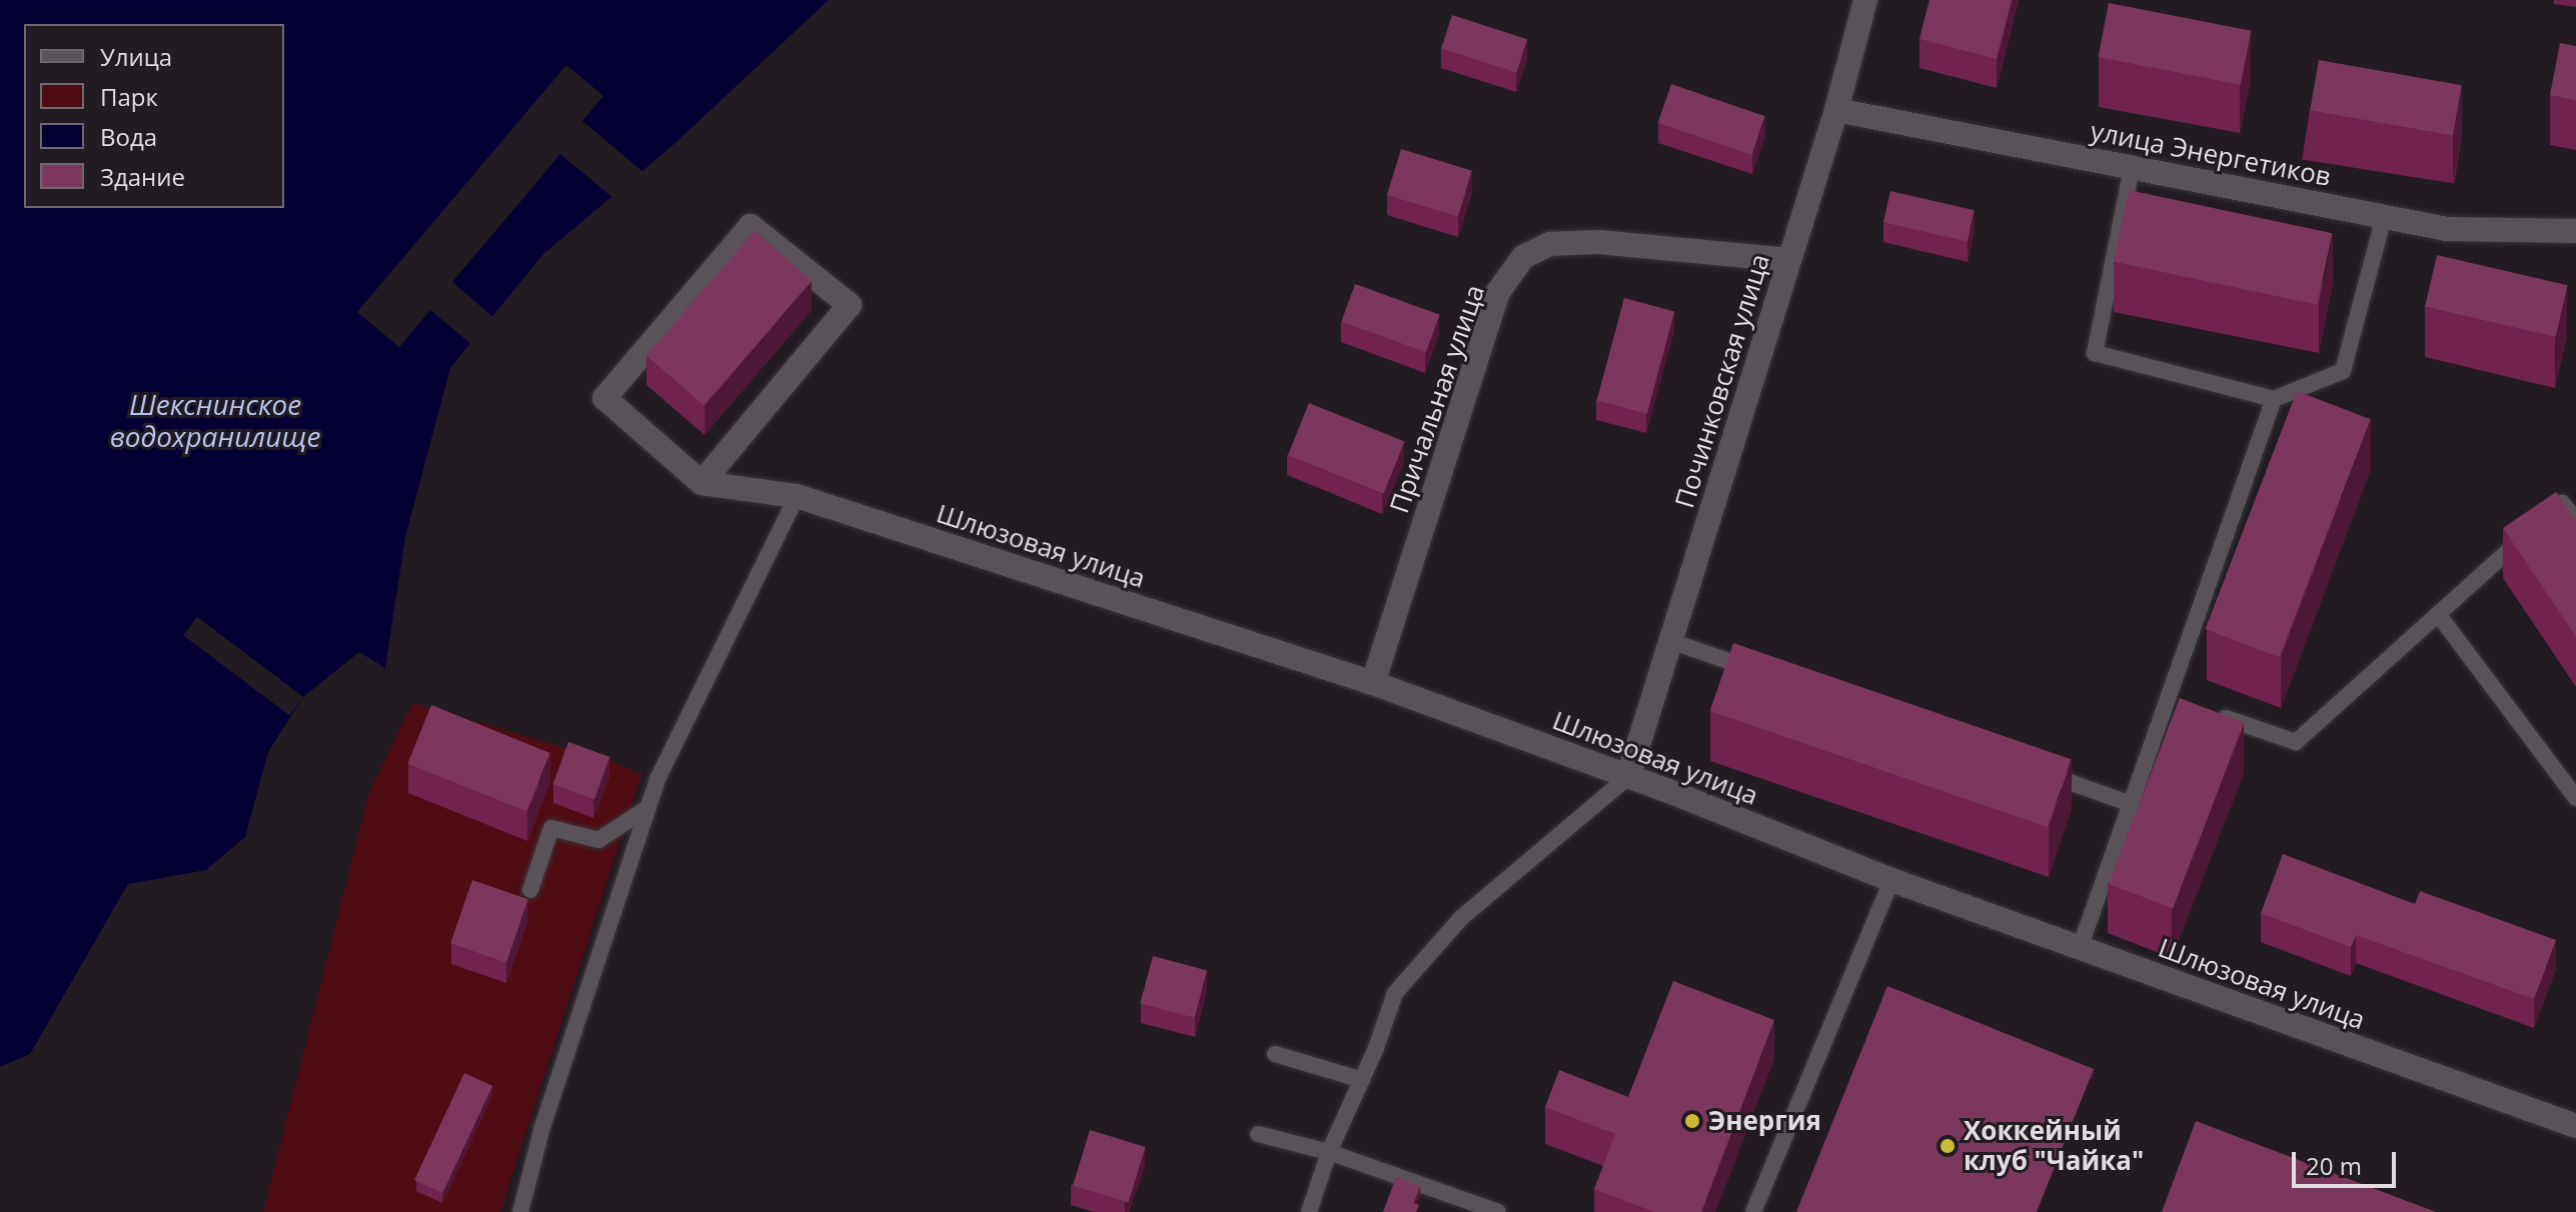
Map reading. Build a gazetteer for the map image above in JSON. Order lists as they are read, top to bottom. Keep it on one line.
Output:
{"streets":{"street":["улица Энергетиков","Починковская улица","Причальная улица","Шлюзовая улица"]},"crossings":[["улица Энергетиков","Починковская улица"],["Починковская улица","Причальная улица"],["Починковская улица","Шлюзовая улица"],["Причальная улица","Шлюзовая улица"]],"water":["Шекснинское водохранилище"],"places":["Энергия","Хоккейный клуб \"Чайка\""],"legend":["Улица","Парк","Вода","Здание"],"scale_bar":"20 m"}
